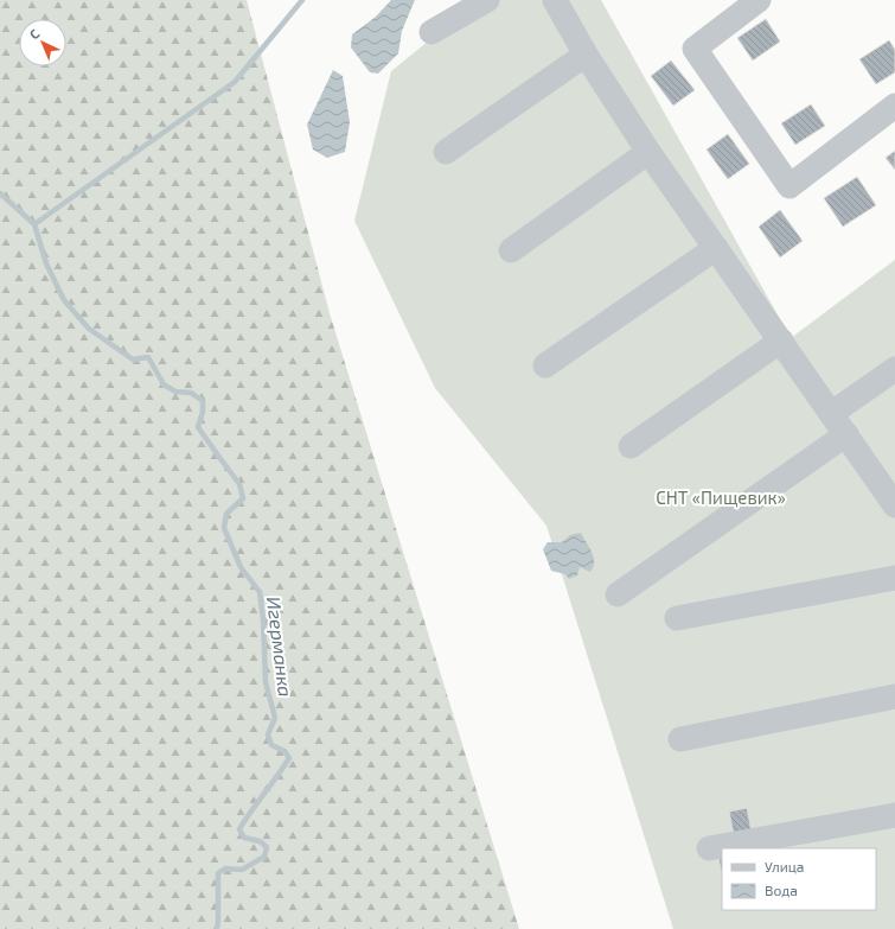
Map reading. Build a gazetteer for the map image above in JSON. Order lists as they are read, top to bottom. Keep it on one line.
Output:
{"water":["Игерманка"],"parks":["СНТ «Пищевик»"],"legend":["Улица","Вода"],"north":"top left"}
